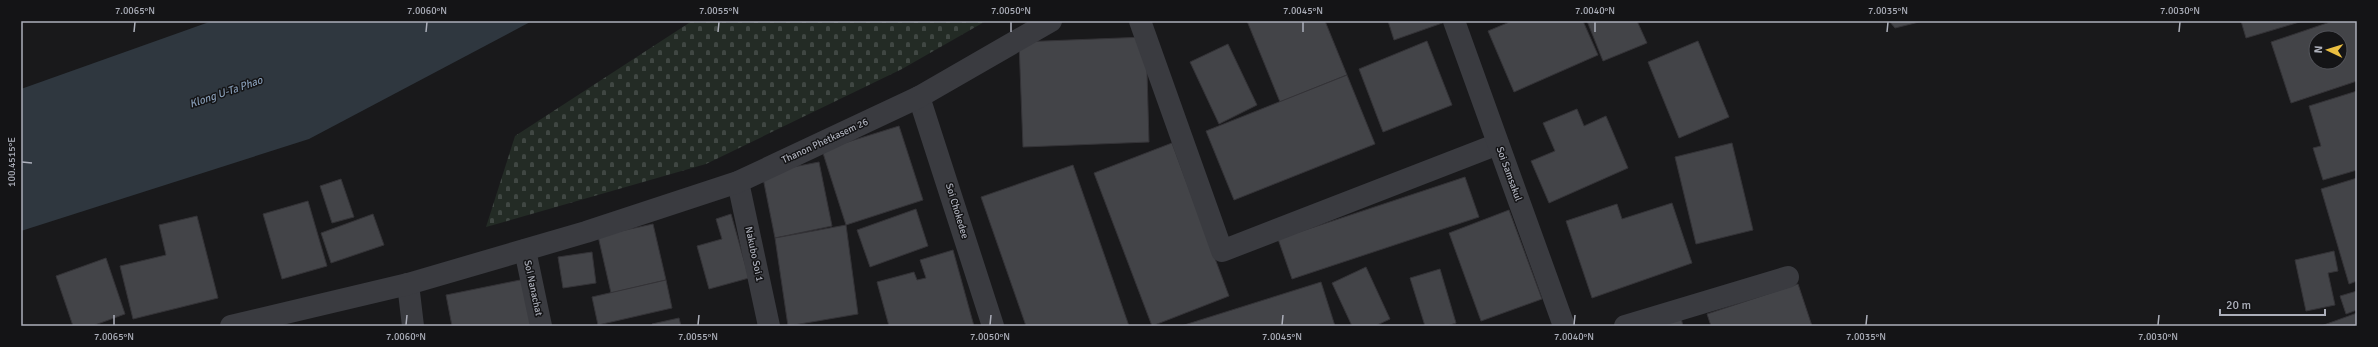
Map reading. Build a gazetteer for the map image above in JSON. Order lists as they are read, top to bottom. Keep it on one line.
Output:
{"streets":{"street":["Thanon Phetkasem 26","Soi Samsakul","Soi Chokedee","Nakubo Soi 1","Soi Nanachat"]},"crossings":[["Thanon Phetkasem 26","Soi Chokedee"],["Thanon Phetkasem 26","Nakubo Soi 1"],["Thanon Phetkasem 26","Soi Nanachat"]],"water":["Klong U-Ta Phao"],"scale_bar":"20 m","north":"left","coordinates":["7.0065°N","7.0060°N","7.0055°N","7.0050°N","7.0045°N","7.0040°N","7.0035°N","7.0030°N","100.4515°E"]}
